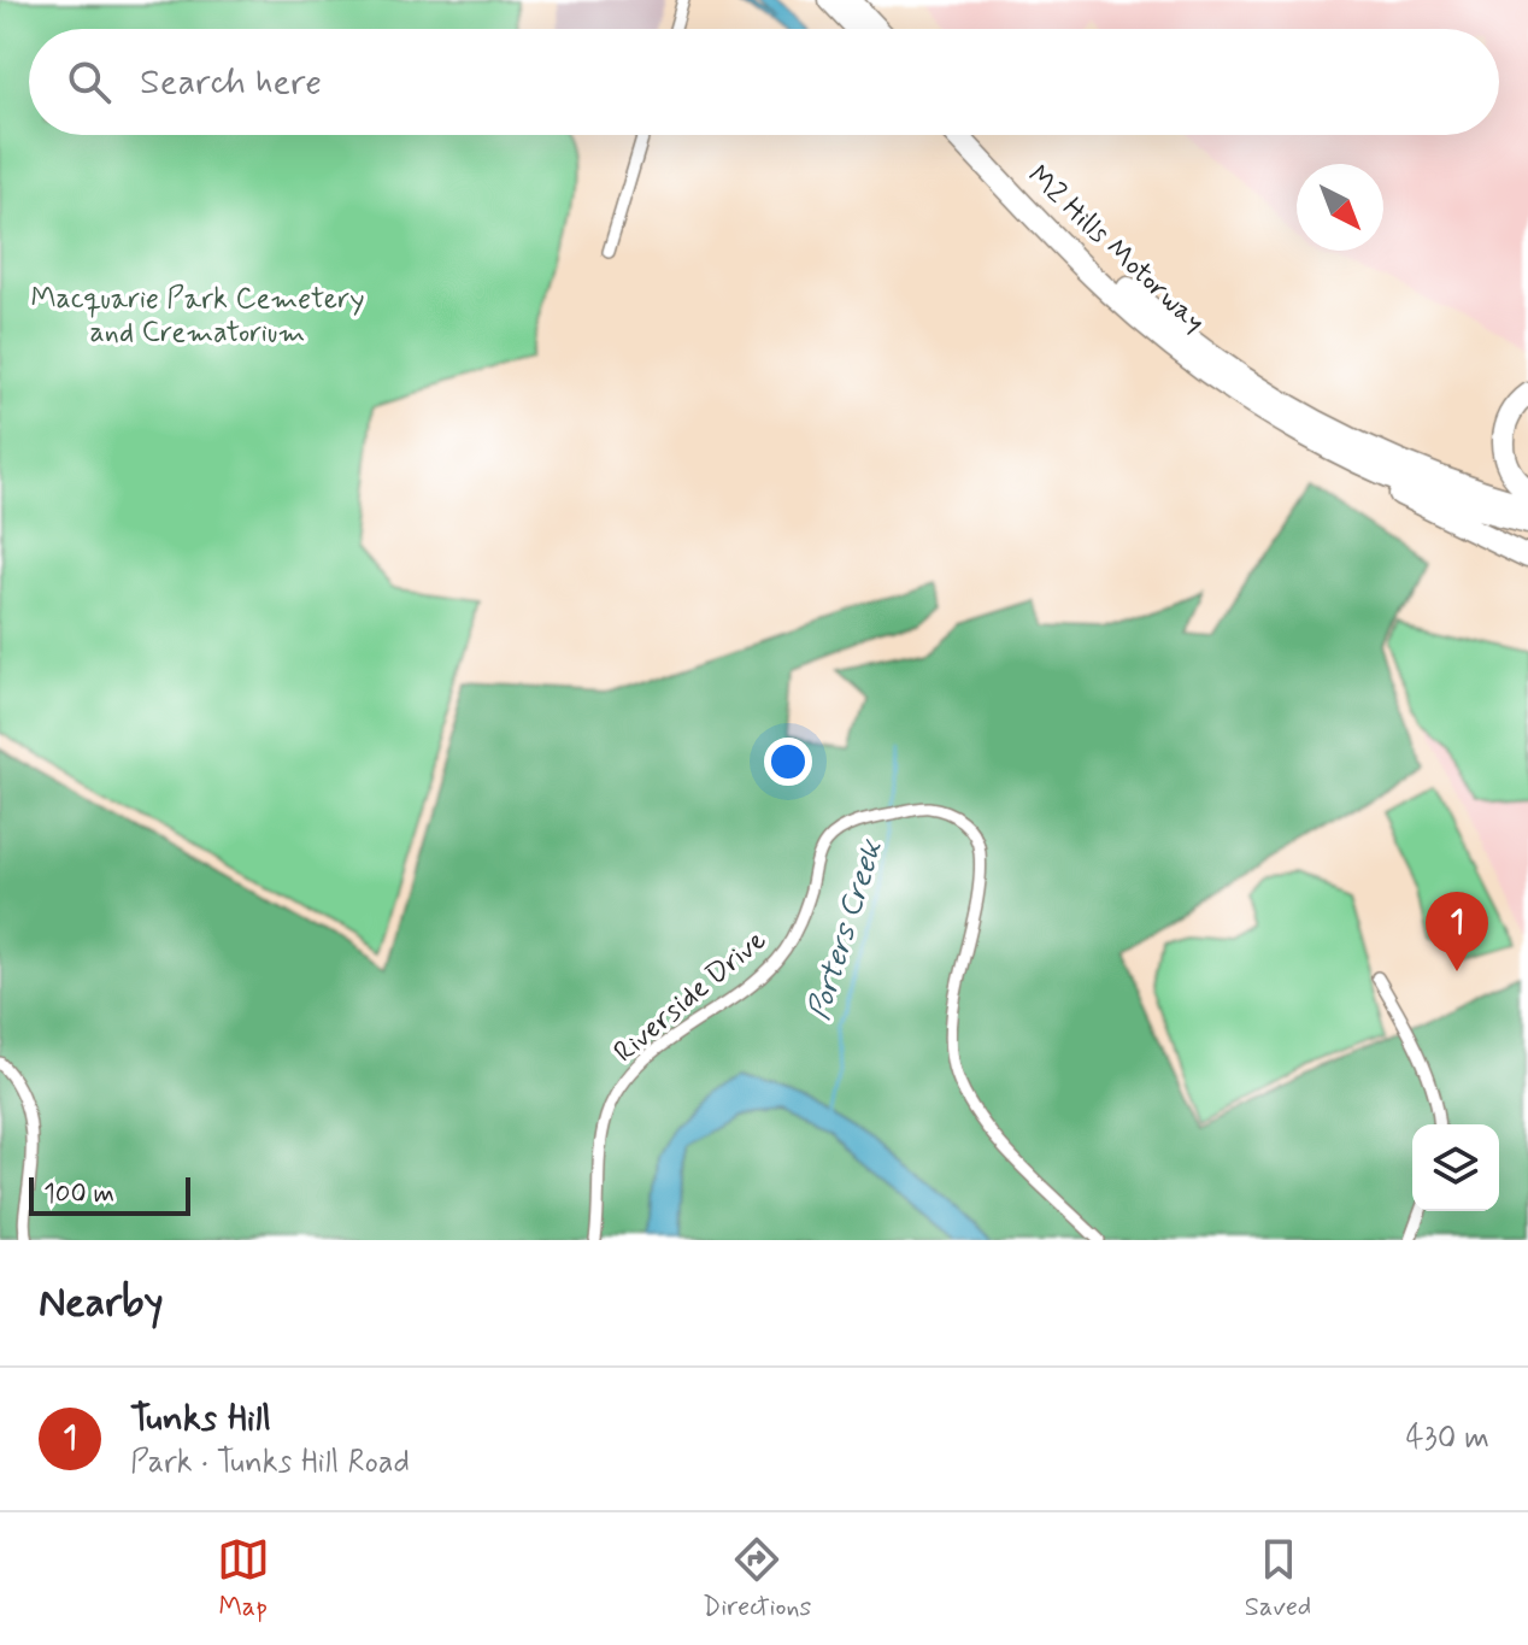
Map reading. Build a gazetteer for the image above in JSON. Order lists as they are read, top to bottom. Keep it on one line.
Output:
{"streets":{"highway":["M2 Hills Motorway"],"street":["Riverside Drive"]},"water":["Porters Creek"],"parks":["Macquarie Park Cemetery and Crematorium"],"scale_bar":"100 m","north":"bottom right","page":{"search":"Search here","pins":"1","scale":"100 m","heading":"Nearby","list":[{"mark":"1","name":"Tunks Hill","note":"Park · Tunks Hill Road","value":"430 m"}],"nav":["Map","Directions","Saved"]}}
